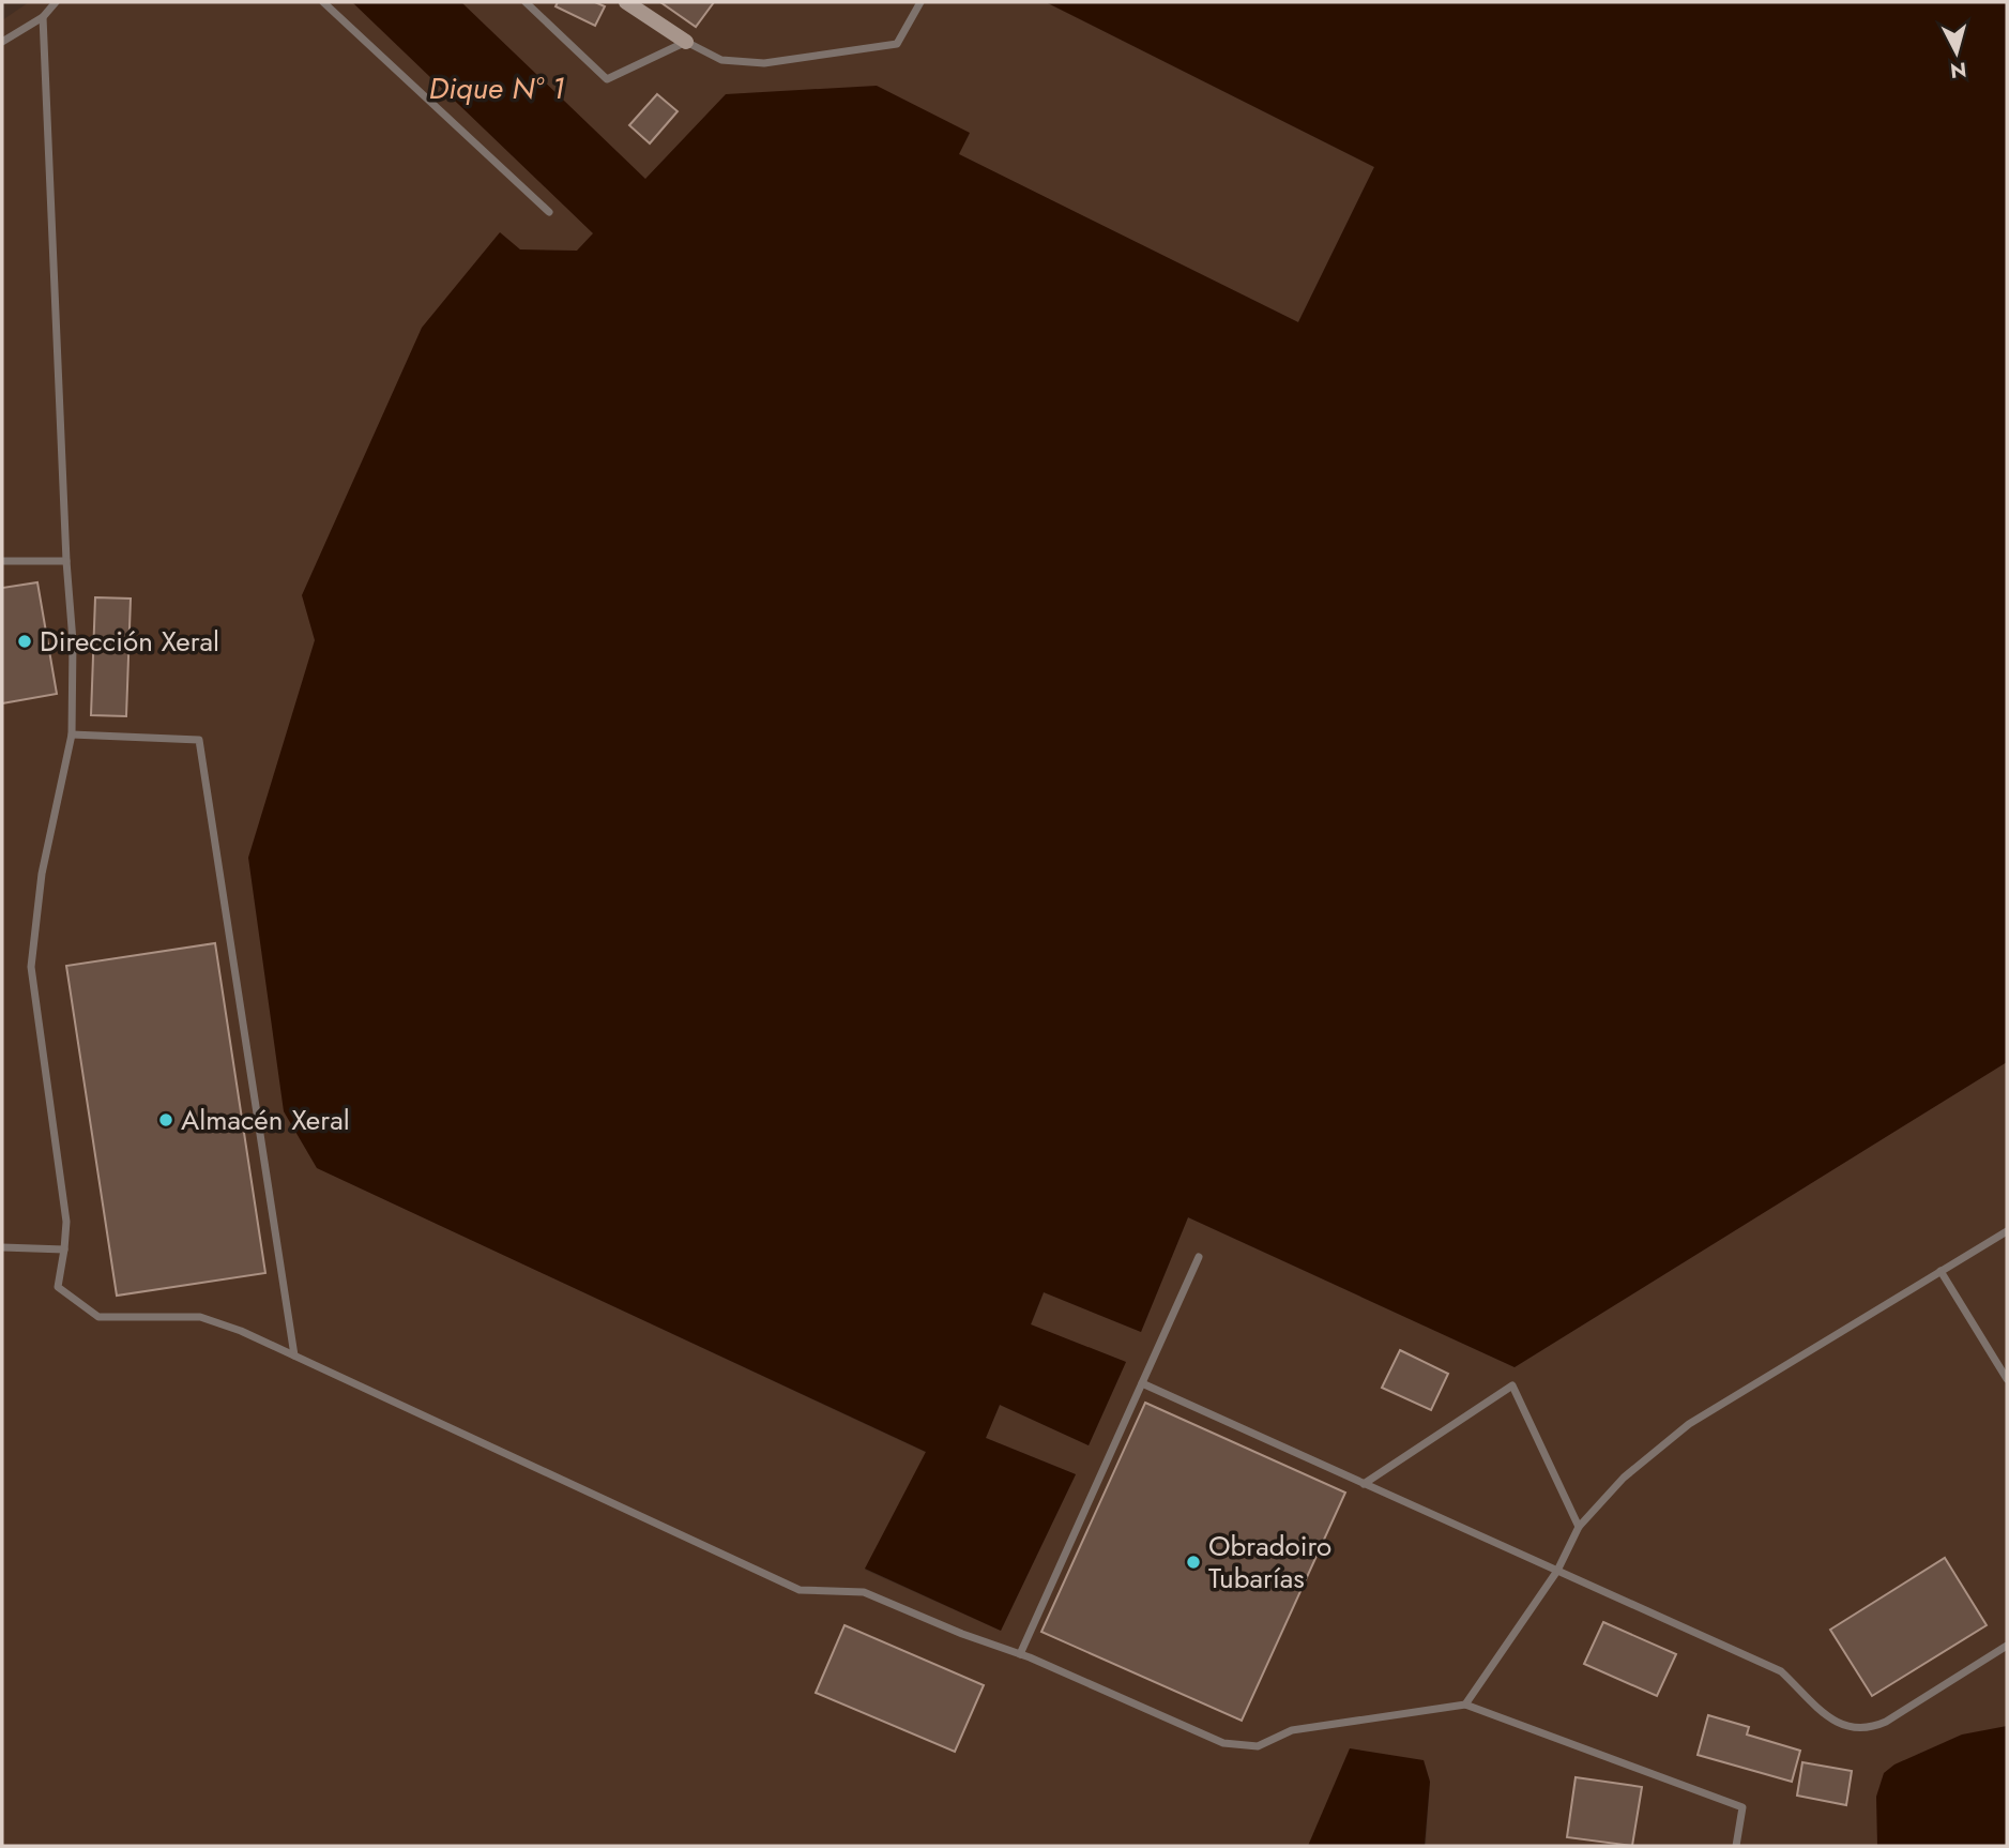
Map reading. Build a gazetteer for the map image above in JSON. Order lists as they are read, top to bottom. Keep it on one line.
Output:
{"water":["Dique Nº 1"],"places":["Dirección Xeral","Almacén Xeral","Obradoiro Tubarías"],"north":"bottom"}
